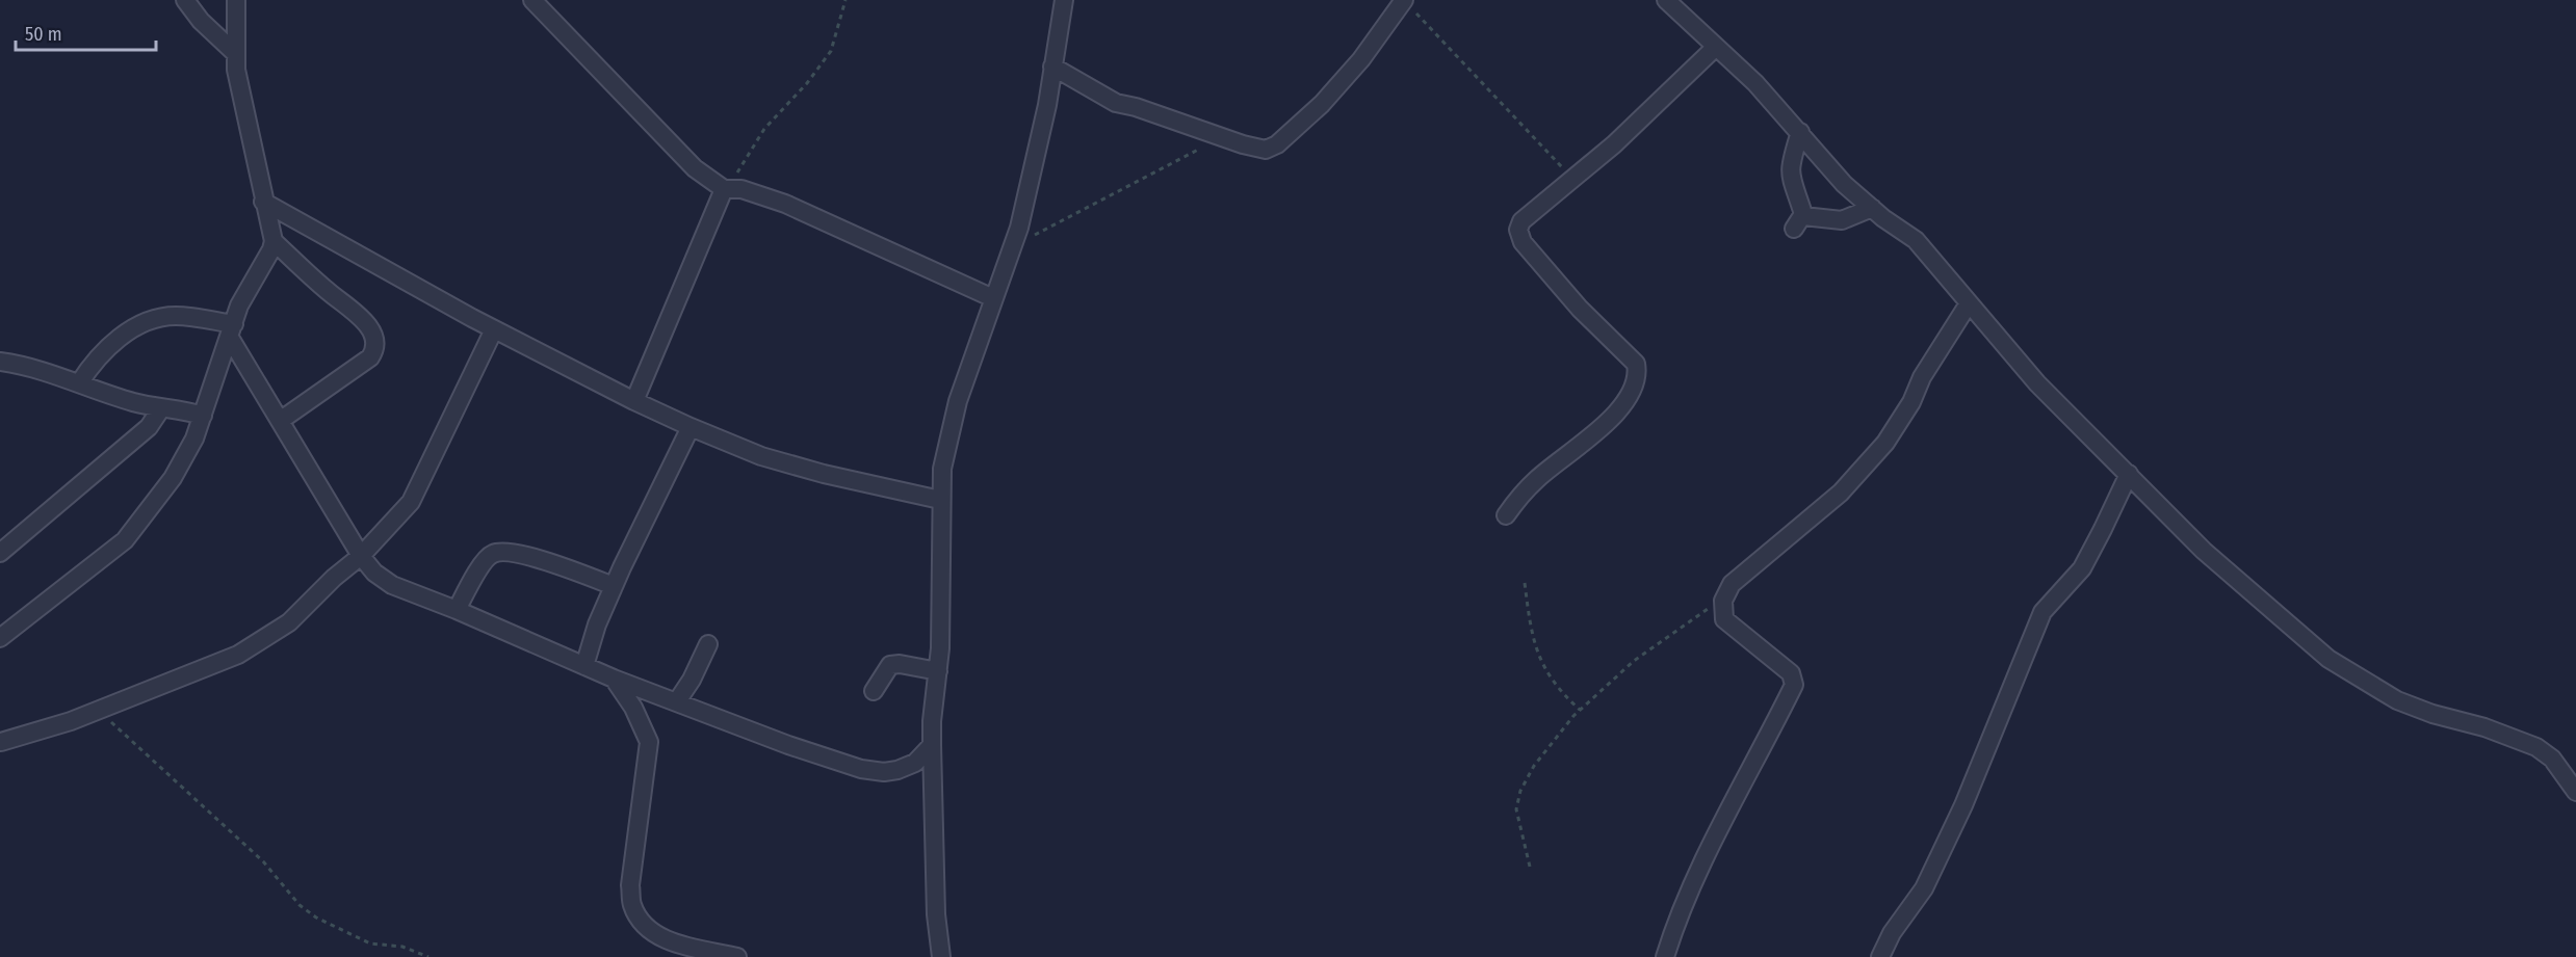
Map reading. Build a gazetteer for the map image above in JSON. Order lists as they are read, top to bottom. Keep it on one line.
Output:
{"scale_bar":"50 m"}
